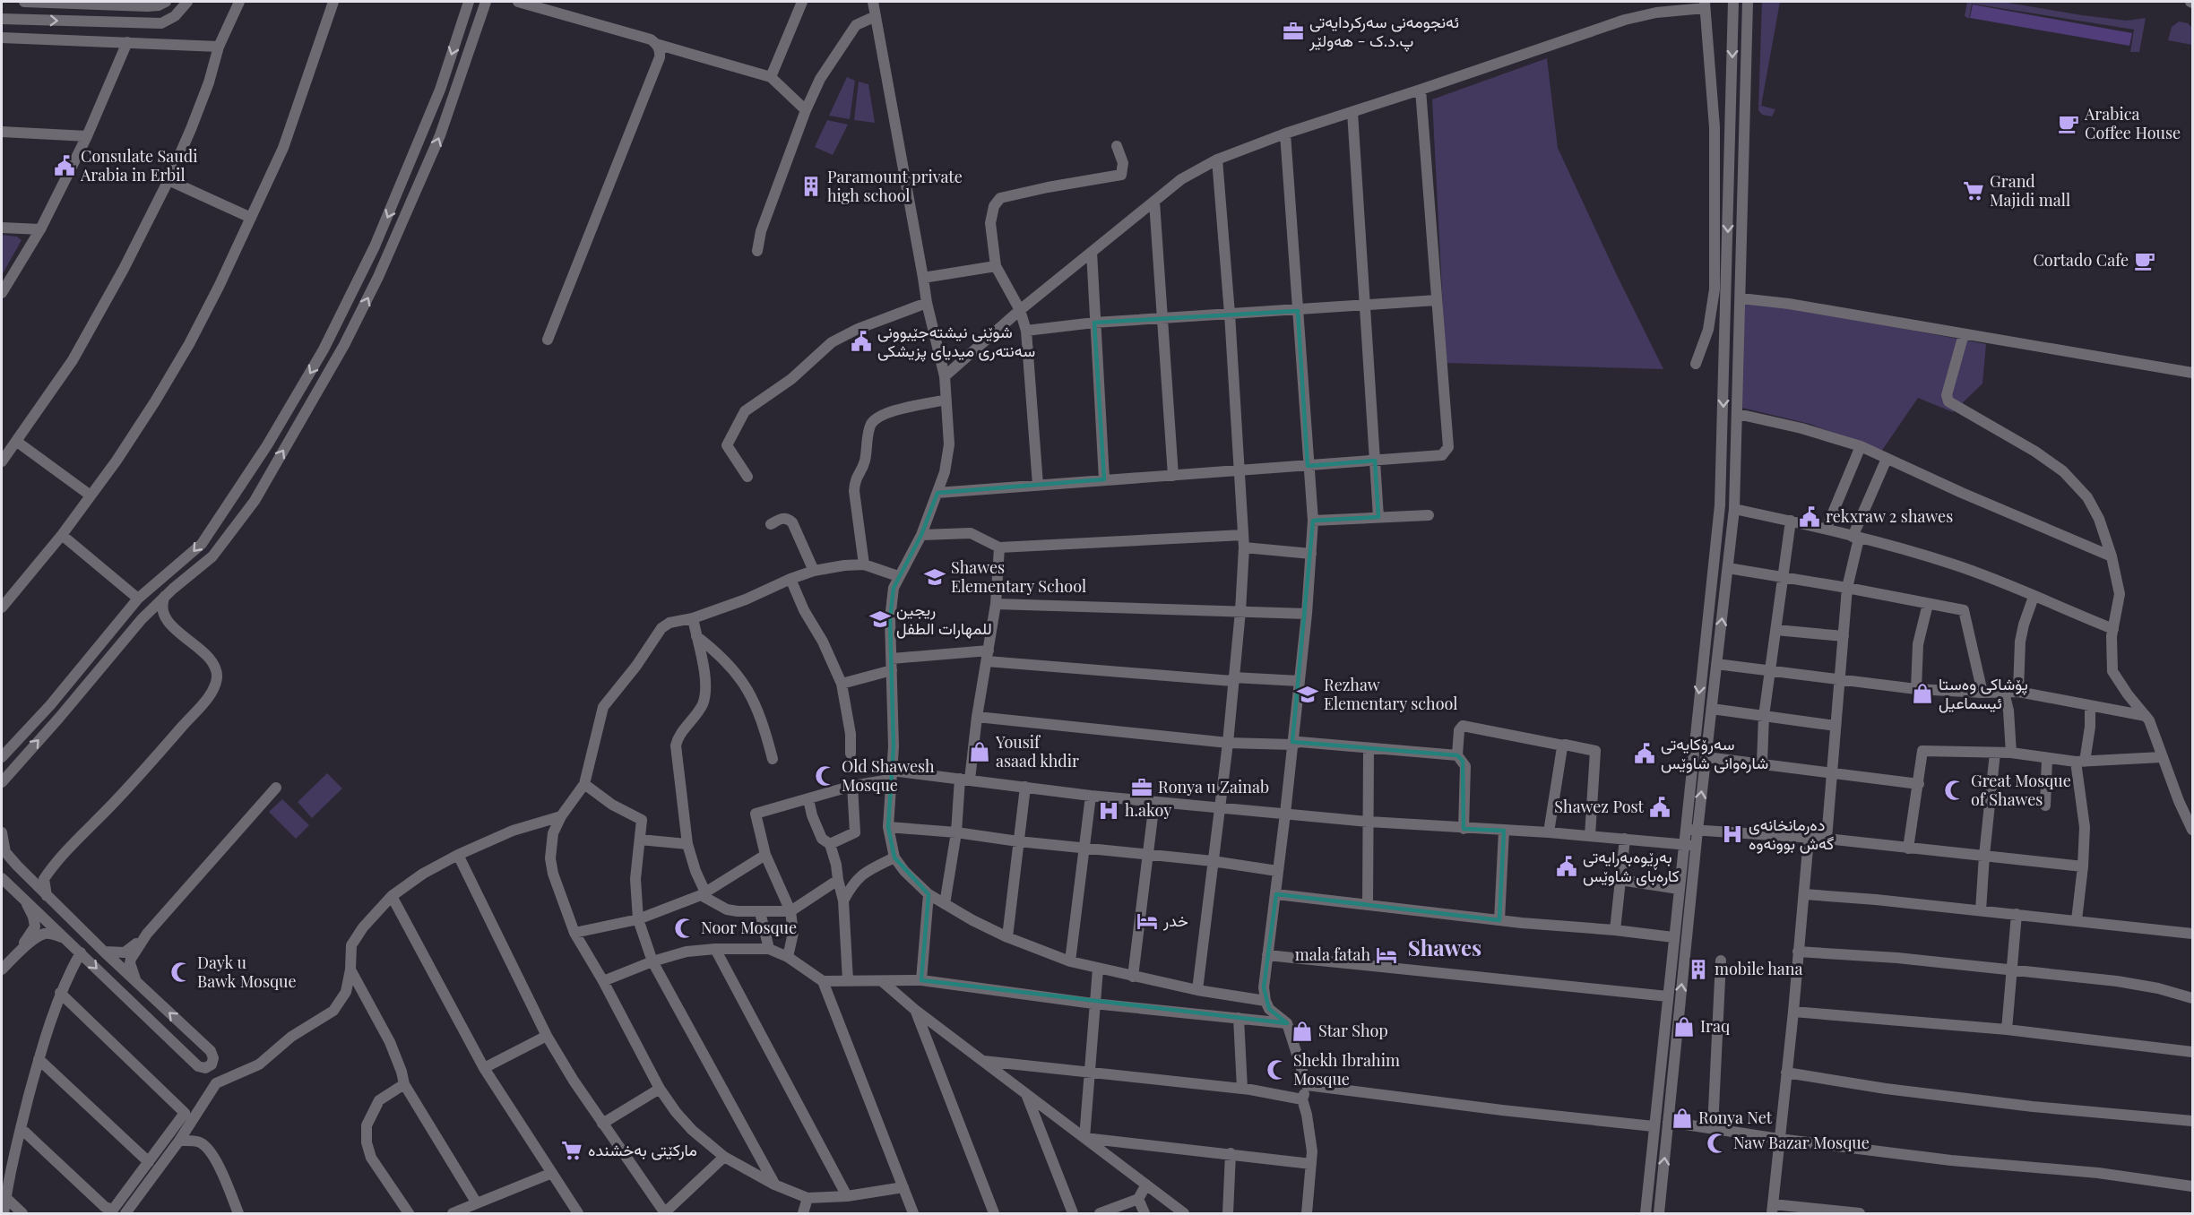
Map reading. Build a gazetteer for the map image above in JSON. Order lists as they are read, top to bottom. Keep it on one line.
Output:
{"districts":["Shawes"],"places":{"office":["ئەنجومەنی سەرکردایەتی پ.د.ک - هەولێر","Ronya u Zainab"],"cafe":["Arabica Coffee House","Cortado Cafe"],"public building":["Consulate Saudi Arabia in Erbil","شوێنی نیشتەجێبوونی سەنتەری میدیای پزیشکی","rekxraw 2 shawes","سەرۆکایەتی شارەوانی شاوێس","Shawez Post","بەڕێوەبەرایەتی کارەبای شاوێس"],"building":["Paramount private high school","mobile hana"],"supermarket":["Grand Majidi mall","مارکێتی بەخشندە"],"school or university":["Shawes Elementary School","ريجين للمهارات الطفل","Rezhaw Elementary school"],"shop":["پۆشاکی وەستا ئیسماعیل","Yousif asaad khdir","Iraq","Star Shop","Ronya Net"],"mosque":["Old Shawesh Mosque","Great Mosque of Shawes","Noor Mosque","Dayk u Bawk Mosque","Shekh Ibrahim Mosque","Naw Bazar Mosque"],"hospital":["h.akoy","دەرمانخانەی گەش بوونەوە"],"hotel":["خدر","mala fatah"]}}
